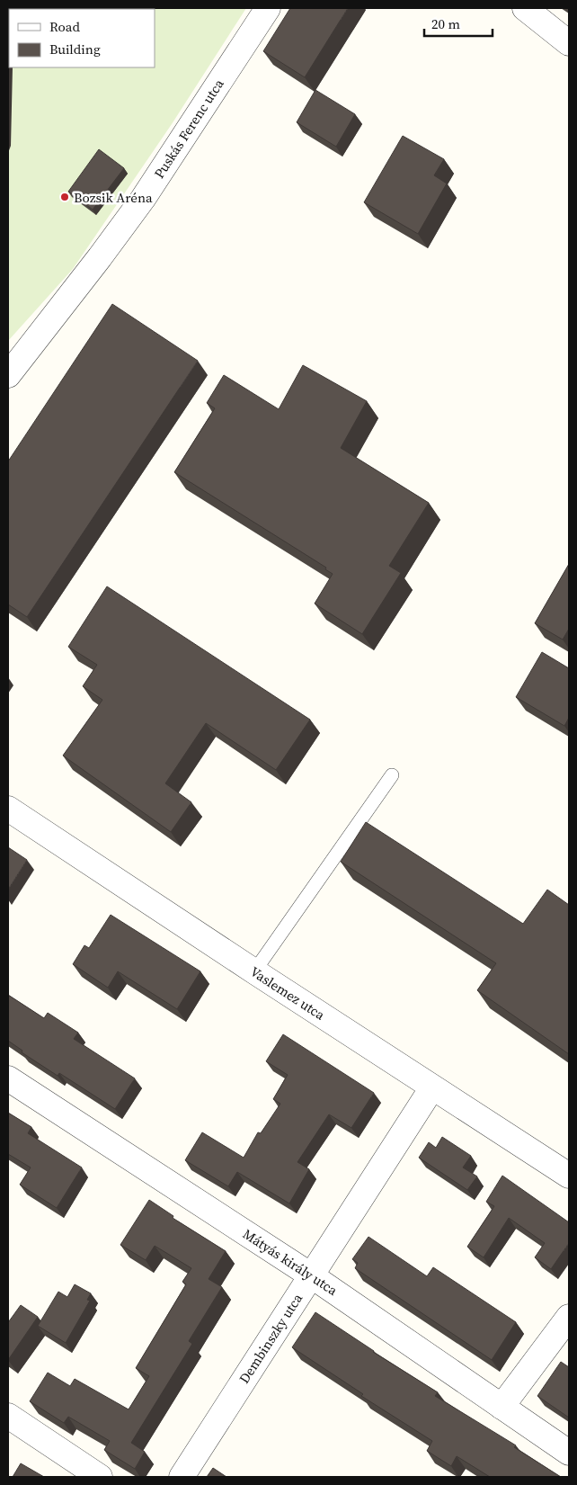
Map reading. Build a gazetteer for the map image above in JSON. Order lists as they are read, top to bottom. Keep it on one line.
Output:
{"streets":{"street":["Puskás Ferenc utca","Vaslemez utca","Mátyás király utca","Dembinszky utca"]},"crossings":[["Vaslemez utca","Dembinszky utca"],["Mátyás király utca","Dembinszky utca"]],"places":["Bozsik Aréna"],"legend":["Road","Building"],"scale_bar":"20 m"}
